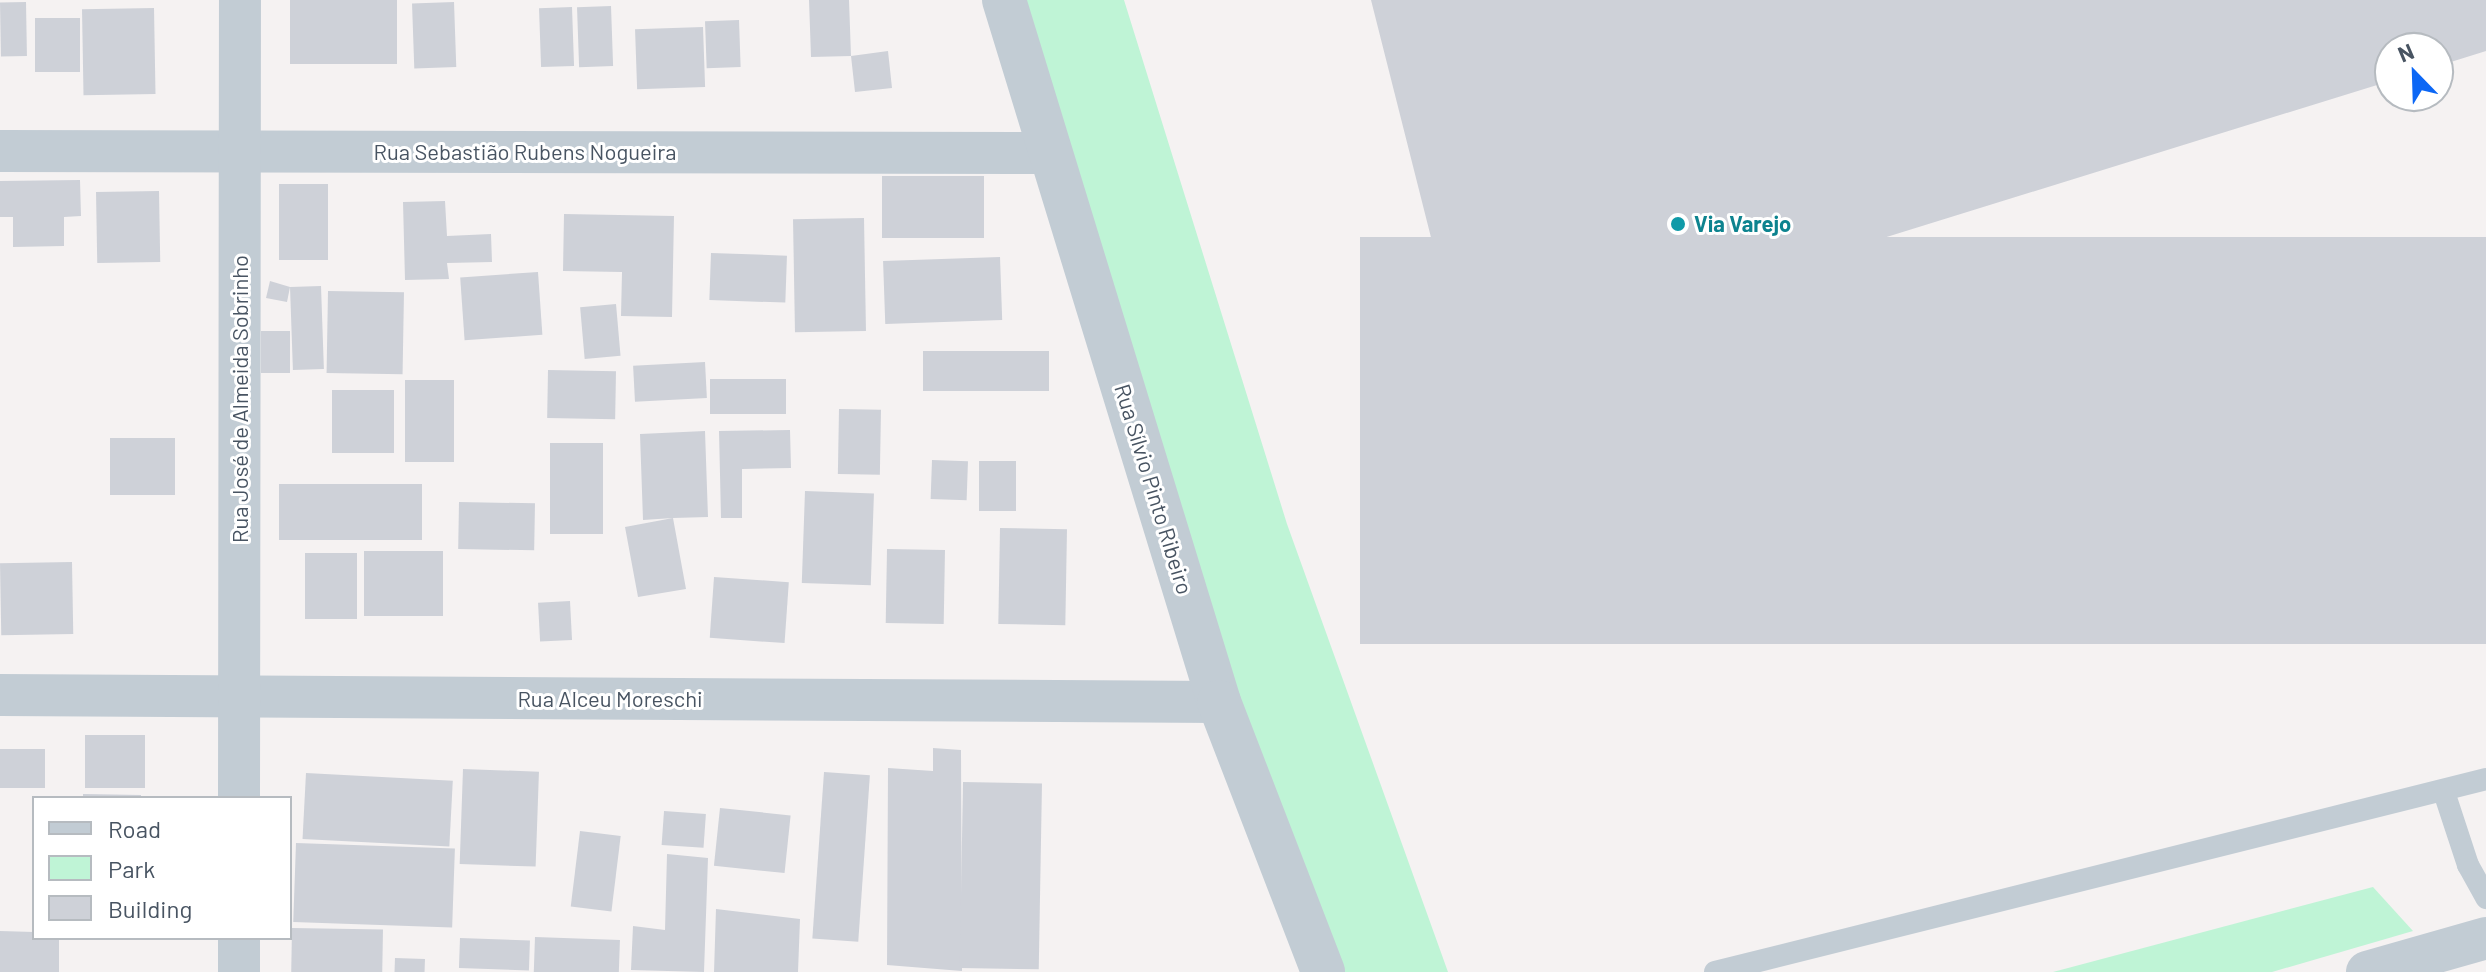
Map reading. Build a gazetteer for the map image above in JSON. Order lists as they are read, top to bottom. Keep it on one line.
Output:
{"streets":{"street":["Rua Sebastião Rubens Nogueira","Rua José de Almeida Sobrinho","Rua Sílvio Pinto Ribeiro","Rua Alceu Moreschi"]},"crossings":[["Rua Sebastião Rubens Nogueira","Rua José de Almeida Sobrinho"],["Rua Sebastião Rubens Nogueira","Rua Sílvio Pinto Ribeiro"],["Rua José de Almeida Sobrinho","Rua Alceu Moreschi"],["Rua Sílvio Pinto Ribeiro","Rua Alceu Moreschi"]],"places":["Via Varejo"],"legend":["Road","Park","Building"],"north":"top left"}
